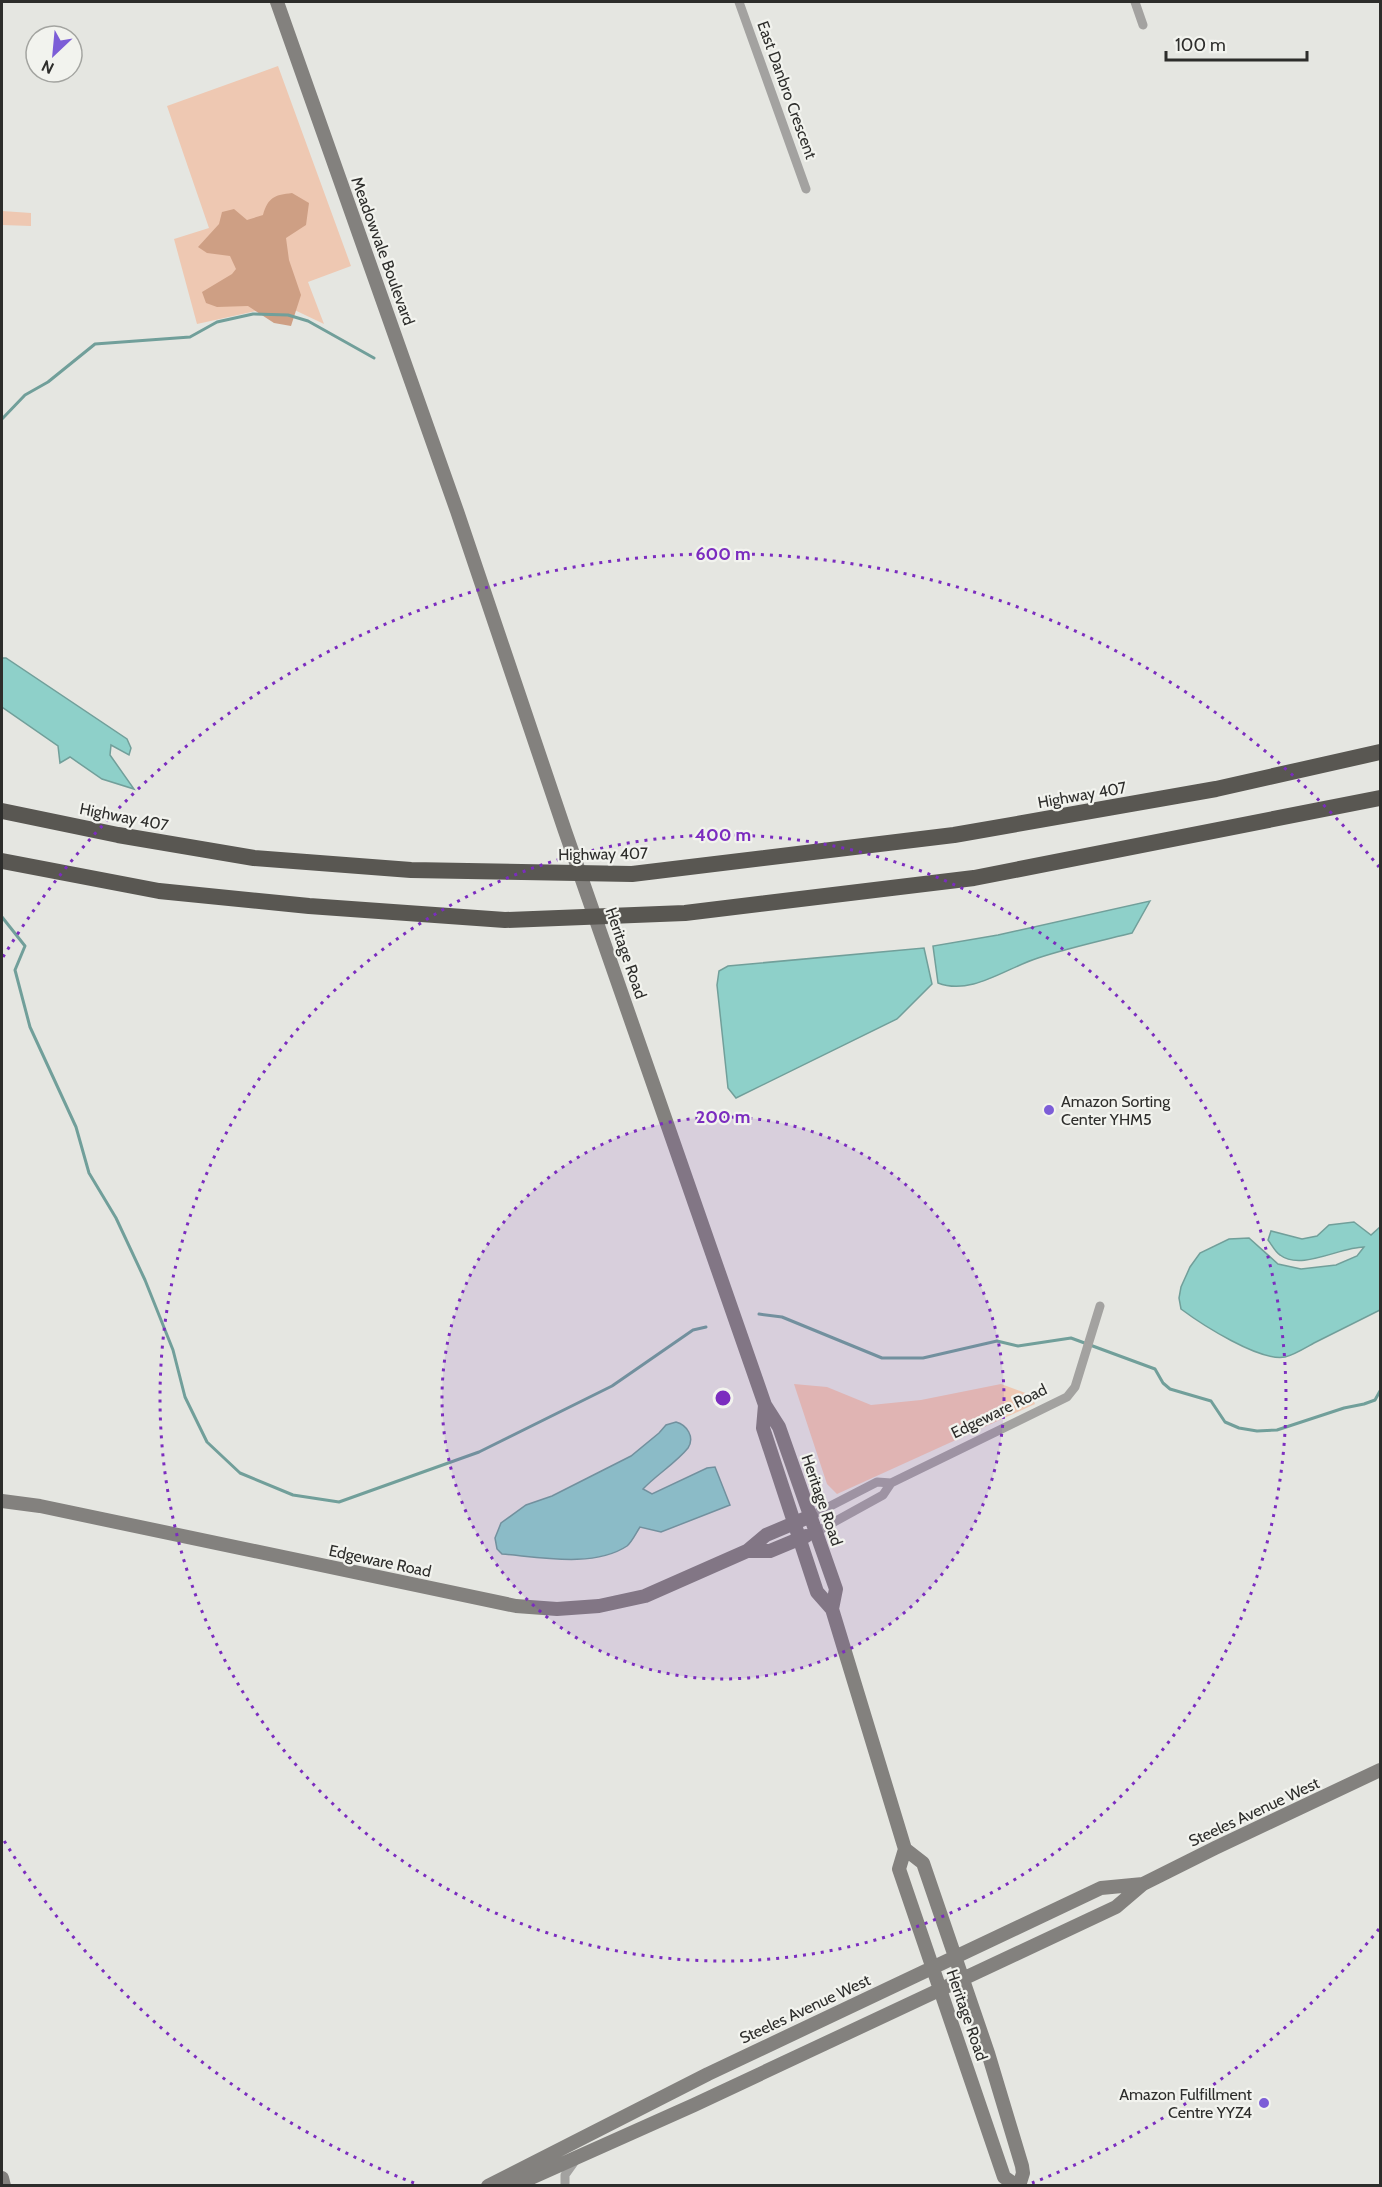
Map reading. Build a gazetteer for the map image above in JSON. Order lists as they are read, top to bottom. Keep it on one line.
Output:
{"streets":{"highway":["Highway 407"],"main road":["Meadowvale Boulevard","Heritage Road","Edgeware Road","Steeles Avenue West"],"street":["East Danbro Crescent"]},"crossings":[["Meadowvale Boulevard","Heritage Road"],["Heritage Road","Edgeware Road"],["Heritage Road","Steeles Avenue West"]],"places":["Amazon Sorting Center YHM5","Amazon Fulfillment Centre YYZ4"],"scale_bar":"100 m","north":"bottom left","rings":["600 m","400 m","200 m"]}
